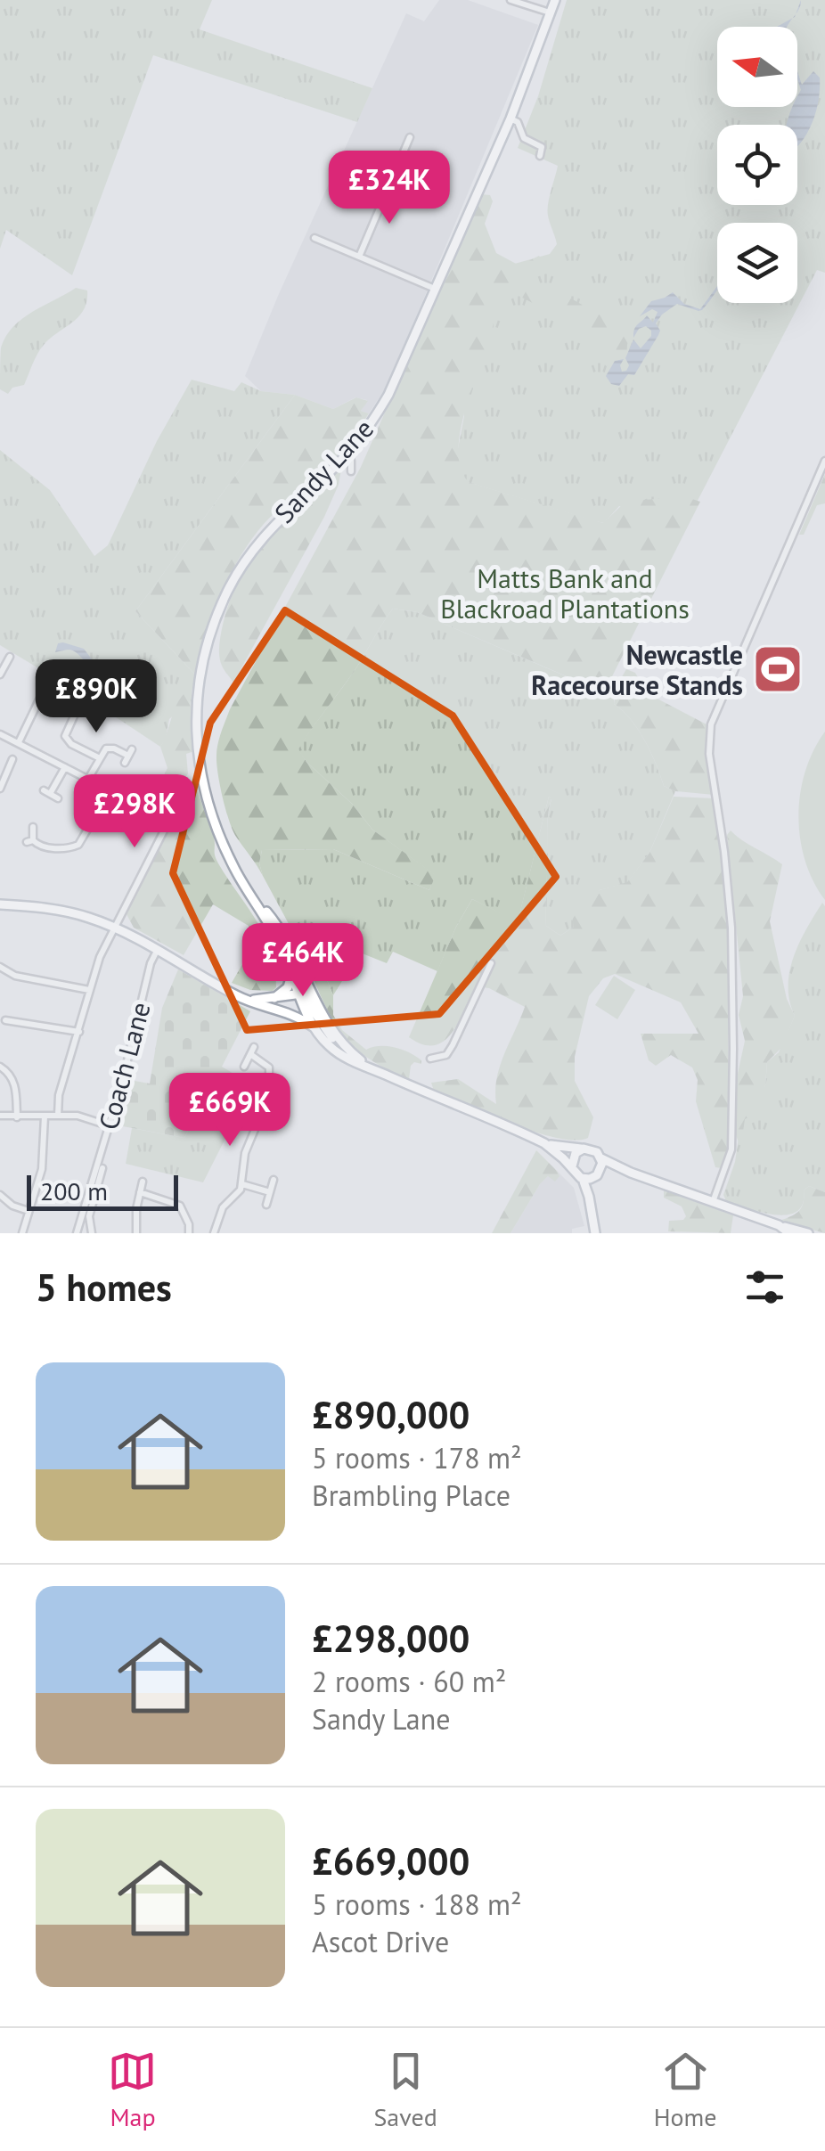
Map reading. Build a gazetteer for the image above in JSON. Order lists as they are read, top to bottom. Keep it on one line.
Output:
{"streets":{"main road":["Sandy Lane"],"street":["Coach Lane"]},"parks":["Matts Bank and Blackroad Plantations"],"places":{"sports":["Newcastle Racecourse Stands"]},"scale_bar":"200 m","north":"left","page":{"price":["£324K","£890K","£298K","£464K","£669K"],"scale":"200 m","heading":"5 homes","list":[{"name":"£890,000","note":"5 rooms · 178 m² · Brambling Place"},{"name":"£298,000","note":"2 rooms · 60 m² · Sandy Lane"},{"name":"£669,000","note":"5 rooms · 188 m² · Ascot Drive"}],"tabs":["Map","Saved","Home"]}}
